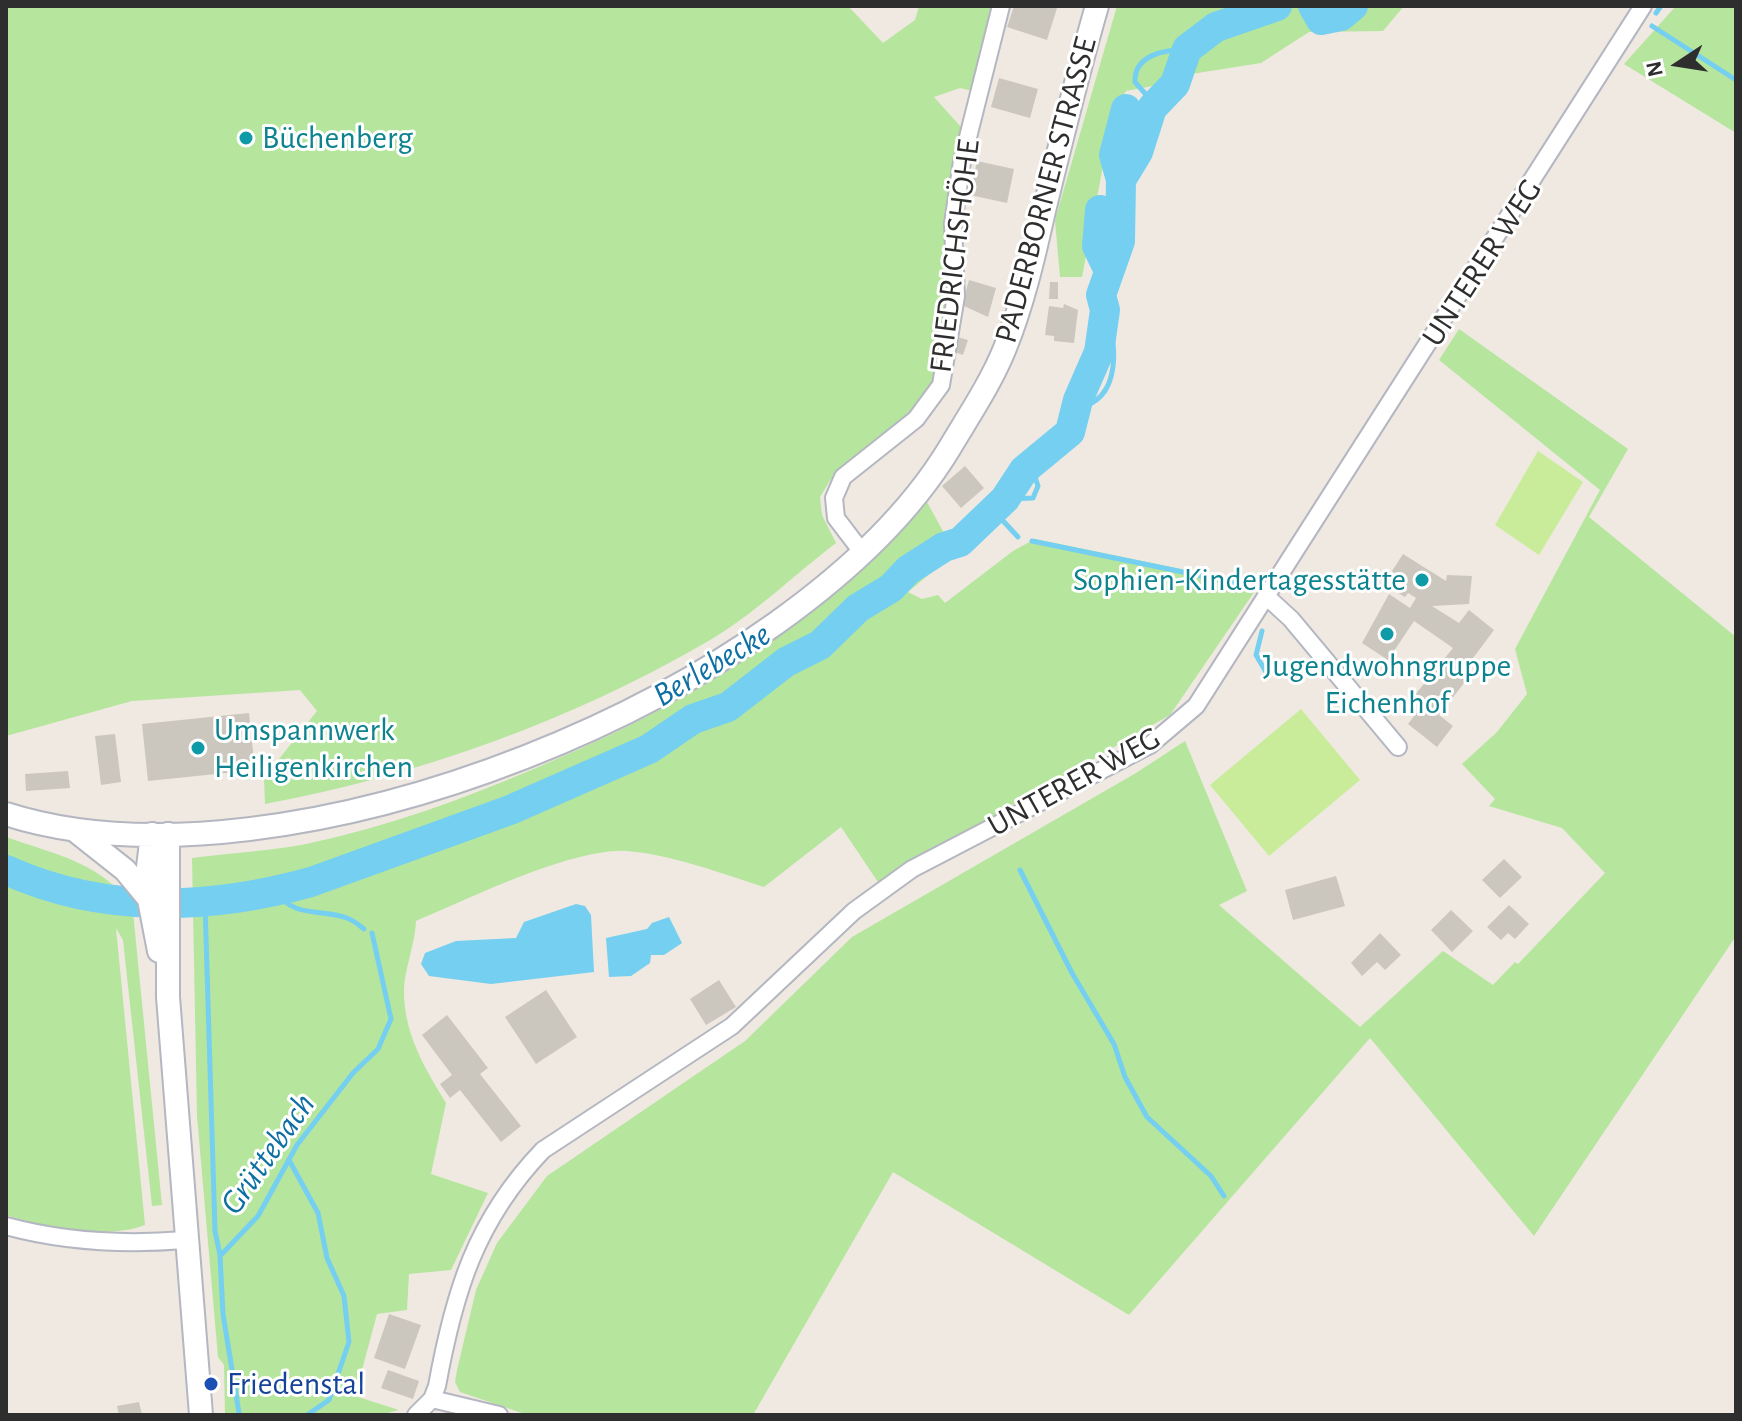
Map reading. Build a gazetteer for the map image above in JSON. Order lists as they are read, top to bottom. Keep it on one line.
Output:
{"streets":{"main road":["PADERBORNER STRASSE"],"street":["FRIEDRICHSHÖHE","UNTERER WEG"]},"crossings":[["PADERBORNER STRASSE","FRIEDRICHSHÖHE"]],"water":["Berlebecke","Grüttebach"],"places":["Büchenberg","Sophien-Kindertagesstätte","Jugendwohngruppe Eichenhof","Umspannwerk Heiligenkirchen","Friedenstal"],"north":"left"}
